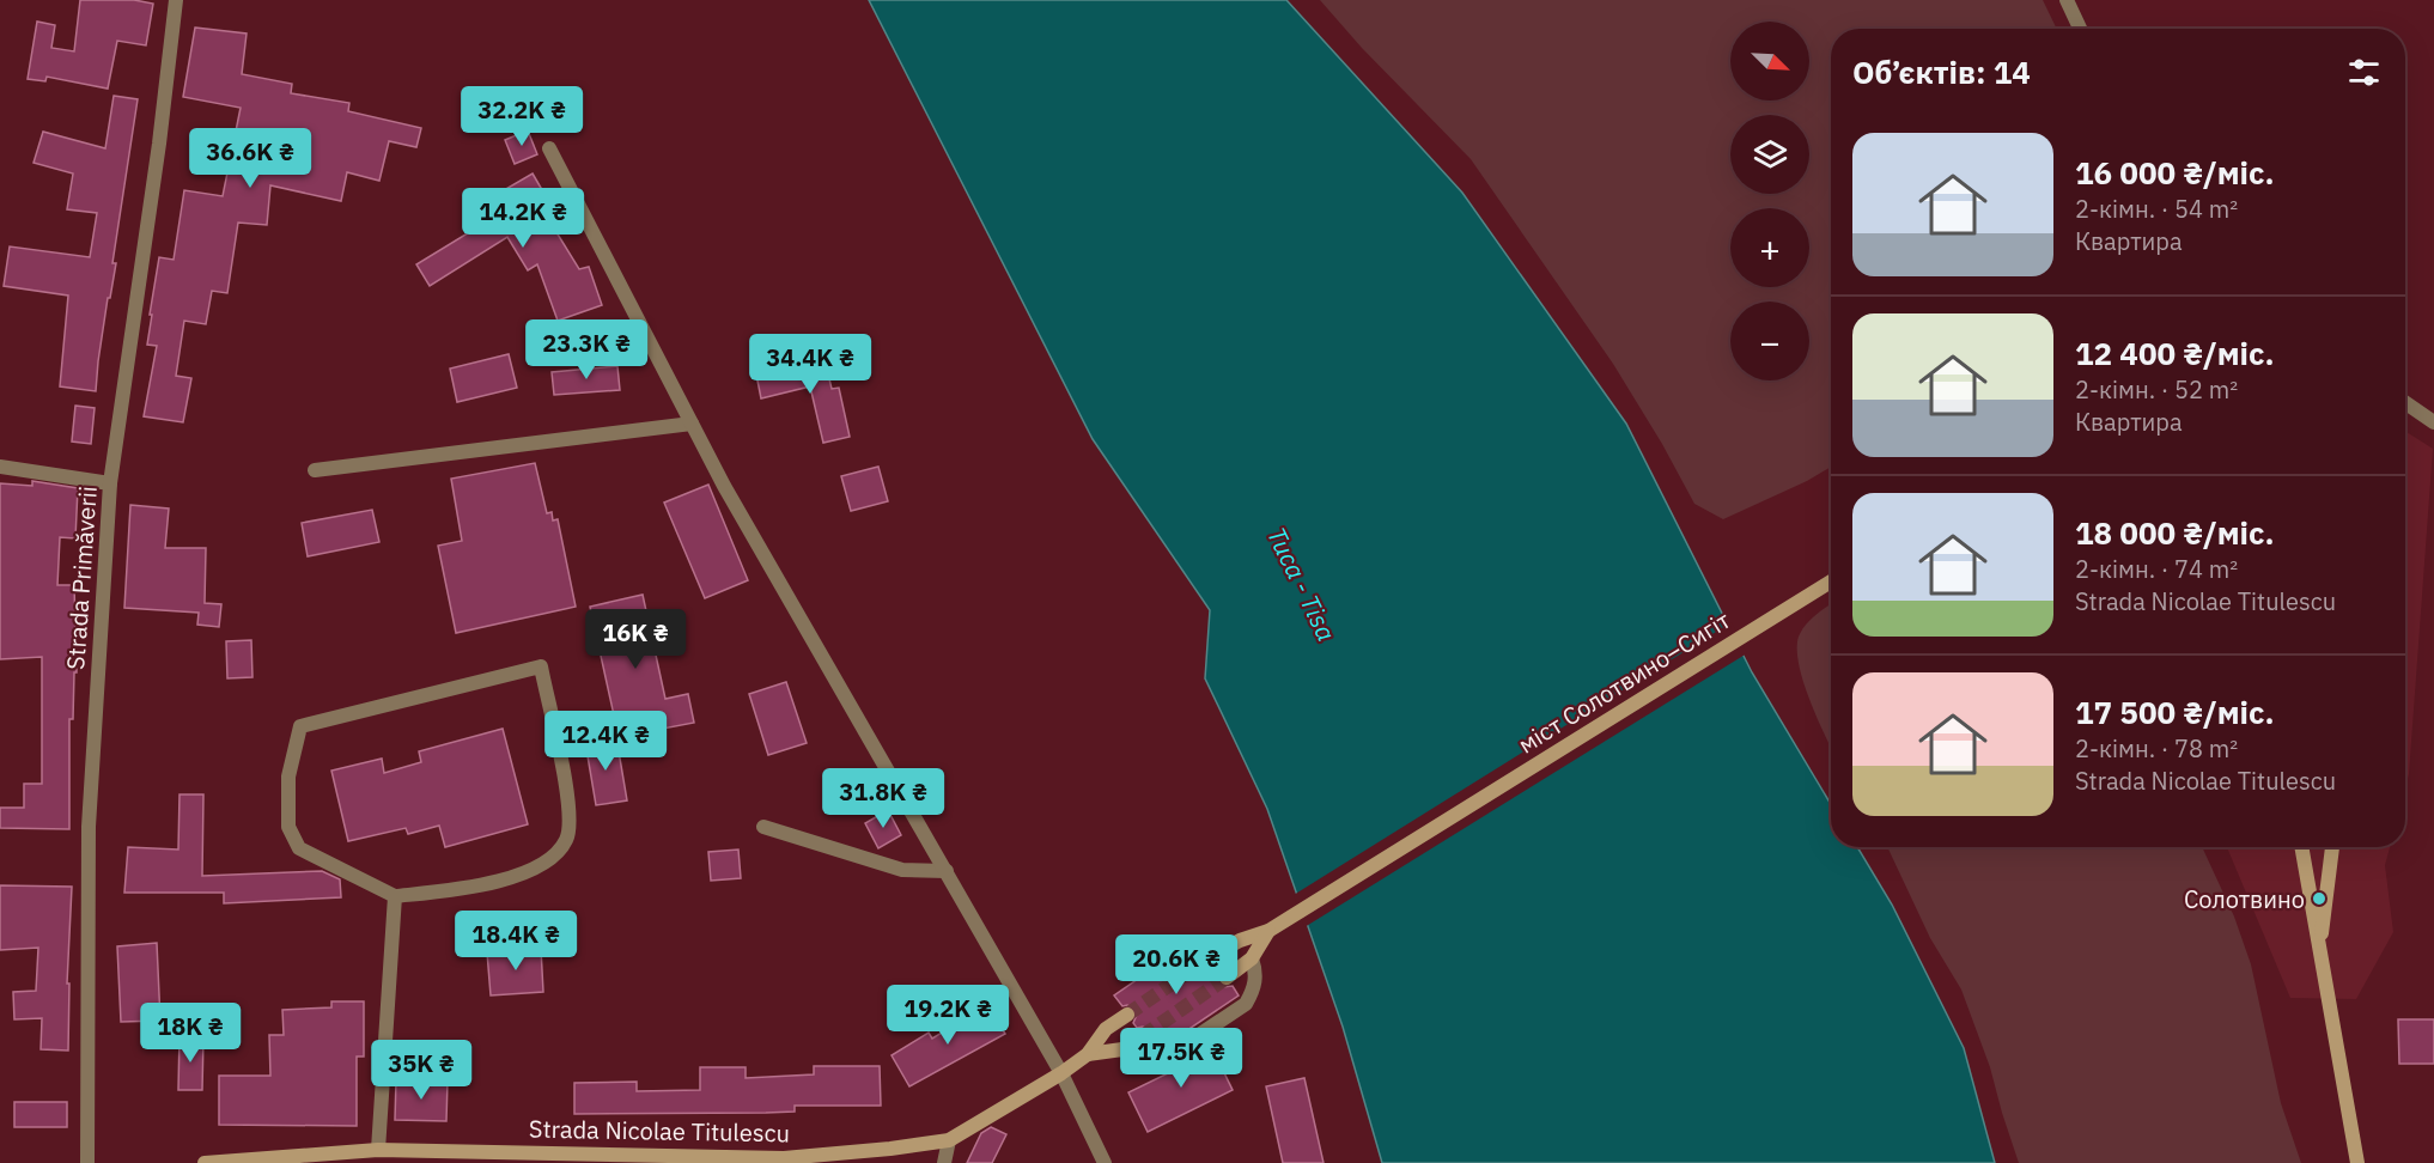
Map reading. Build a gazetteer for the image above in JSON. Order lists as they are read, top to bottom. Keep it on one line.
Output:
{"streets":{"street":["Strada Primăverii","міст Солотвино–Сигіт","Strada Nicolae Titulescu"]},"water":["Тиса - Tisa"],"places":["Солотвино"],"north":"bottom right","page":{"map_buttons":["+","−"],"heading":"Об’єктів: 14","price":["32.2K ₴","36.6K ₴","14.2K ₴","23.3K ₴","34.4K ₴","16K ₴","12.4K ₴","31.8K ₴","18.4K ₴","20.6K ₴","19.2K ₴","18K ₴","17.5K ₴","35K ₴"],"list":[{"name":"16 000 ₴/міс.","note":"2-кімн. · 54 m² · Квартира"},{"name":"12 400 ₴/міс.","note":"2-кімн. · 52 m² · Квартира"},{"name":"18 000 ₴/міс.","note":"2-кімн. · 74 m² · Strada Nicolae Titulescu"},{"name":"17 500 ₴/міс.","note":"2-кімн. · 78 m² · Strada Nicolae Titulescu"}]}}
